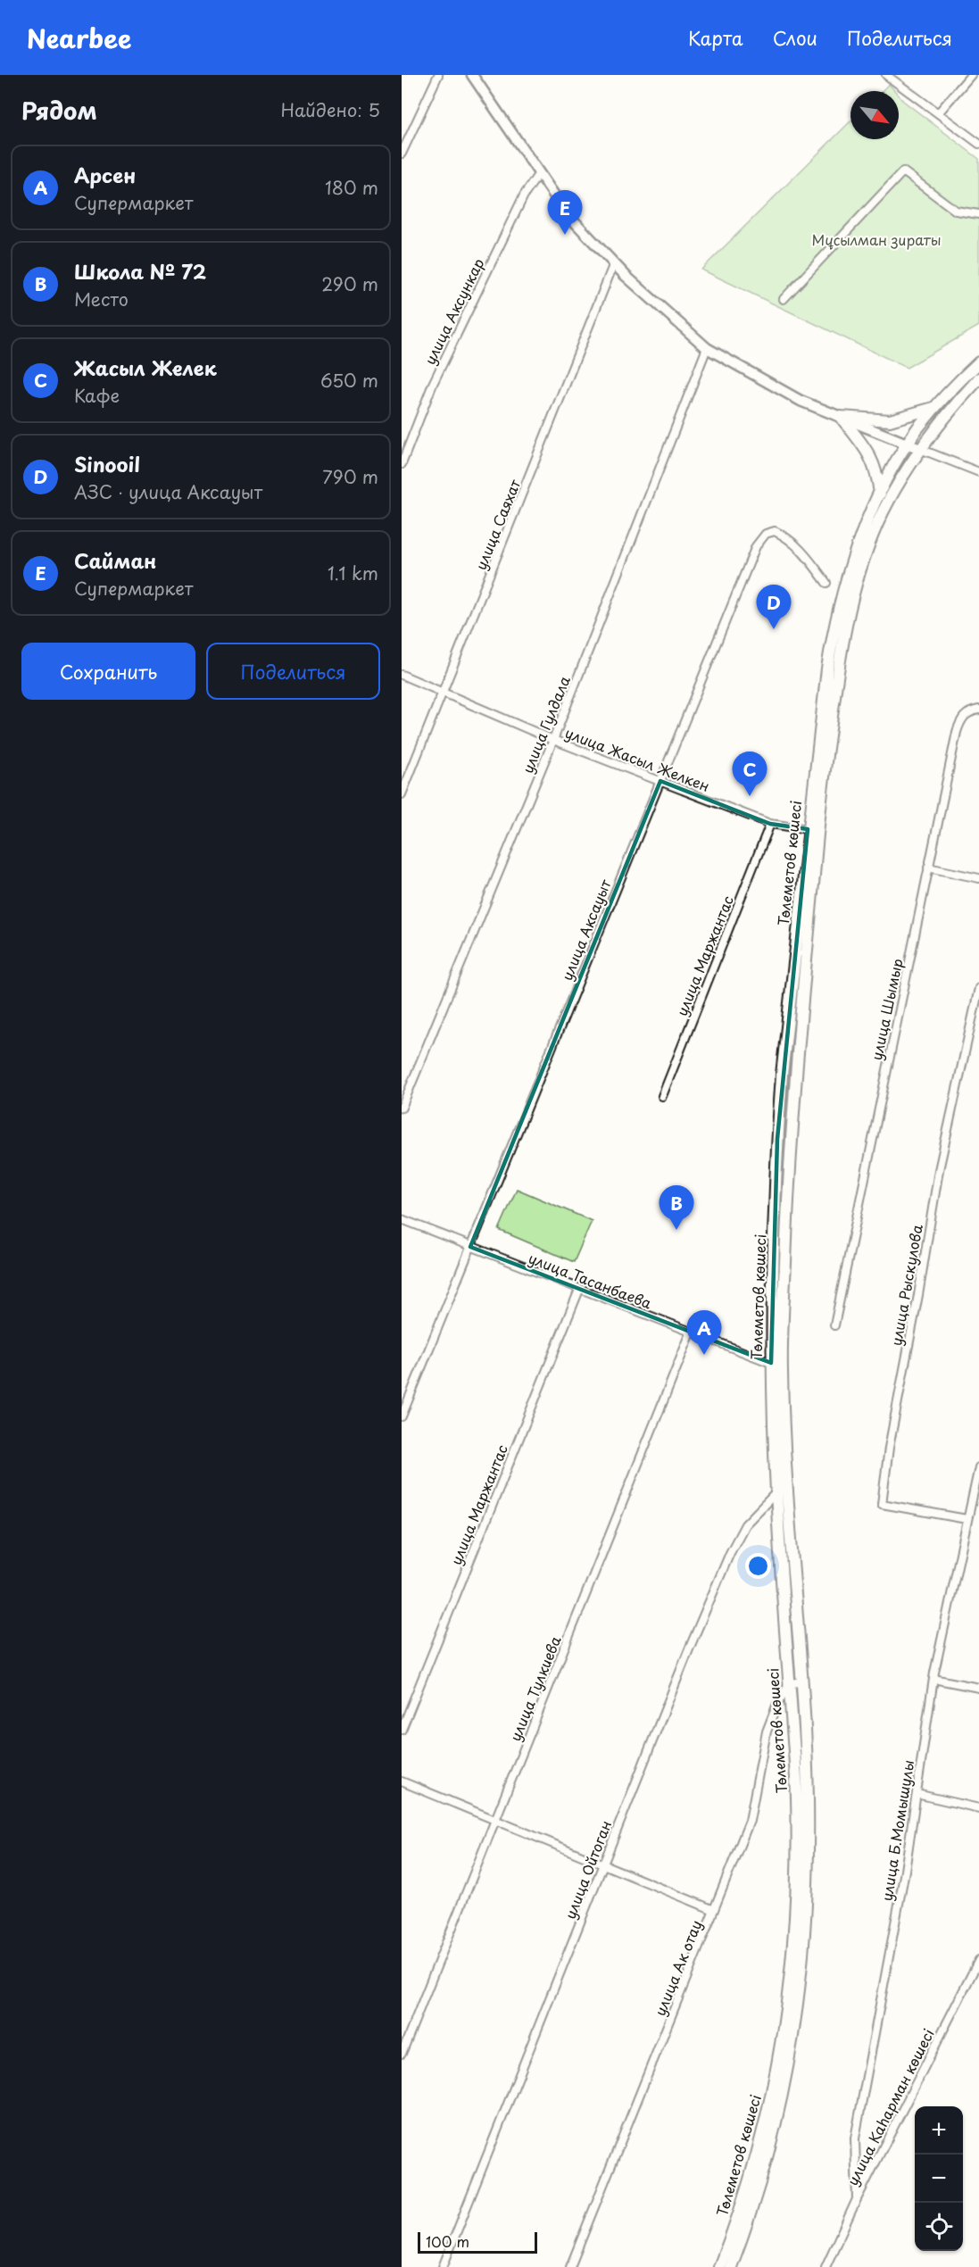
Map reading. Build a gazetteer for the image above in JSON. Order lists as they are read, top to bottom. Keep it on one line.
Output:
{"streets":{"main road":["Төлеметов көшесі"],"street":["улица Аксункар","улица Саяхат","улица Гулдала","улица Жасыл Желкен","улица Аксауыт","улица Маржантас","улица Шымыр","улица Тасанбаева","улица Рыскулова","улица Тулкиева","улица Б.Момышулы","улица Ойтоган","улица Ак отау","улица Каһарман көшесі"]},"crossings":[["улица Саяхат","улица Жасыл Желкен"],["улица Гулдала","улица Жасыл Желкен"],["улица Жасыл Желкен","Төлеметов көшесі"],["улица Жасыл Желкен","улица Аксауыт"],["улица Жасыл Желкен","улица Маржантас"],["Төлеметов көшесі","улица Тасанбаева"],["Төлеметов көшесі","улица Ойтоган"],["Төлеметов көшесі","улица Ак отау"],["улица Аксауыт","улица Тасанбаева"],["улица Маржантас","улица Тасанбаева"],["улица Тасанбаева","улица Тулкиева"],["улица Рыскулова","улица Б.Момышулы"],["улица Б.Момышулы","улица Каһарман көшесі"]],"parks":["Мұсылман зираты"],"scale_bar":"100 m","north":"bottom right","page":{"header":"Nearbee","nav":["Карта","Слои","Поделиться"],"heading":["Рядом","Найдено: 5"],"list":[{"mark":"A","name":"Арсен","note":"Супермаркет","value":"180 m"},{"mark":"B","name":"Школа № 72","note":"Место","value":"290 m"},{"mark":"C","name":"Жасыл Желек","note":"Кафе","value":"650 m"},{"mark":"D","name":"Sinooil","note":"АЗС · улица Аксауыт","value":"790 m"},{"mark":"E","name":"Сайман","note":"Супермаркет","value":"1.1 km"}],"pins":["E","D","C","B","A"],"buttons":["Сохранить","Поделиться"],"map_buttons":["+","−"],"scale":"100 m"}}
